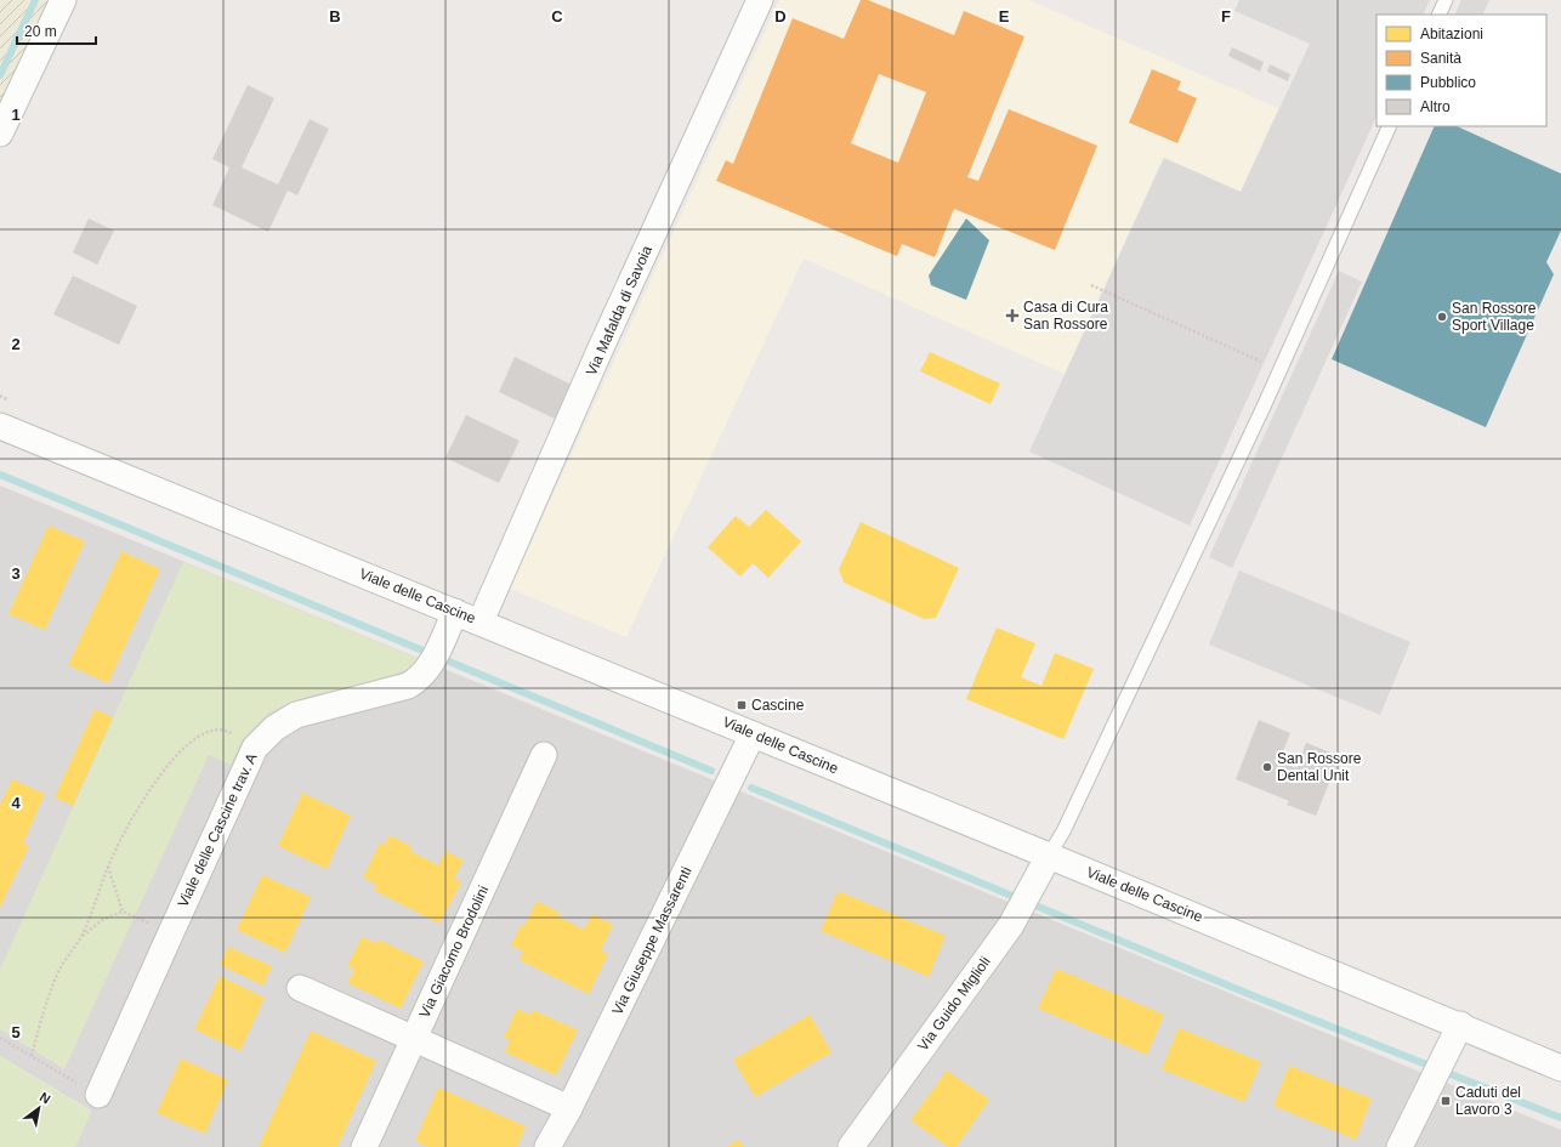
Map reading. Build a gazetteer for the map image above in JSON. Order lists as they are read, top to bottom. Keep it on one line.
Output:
{"streets":{"street":["Via Mafalda di Savoia","Viale delle Cascine","Viale delle Cascine trav. A","Via Giuseppe Massarenti","Via Giacomo Brodolini","Via Guido Miglioli"]},"crossings":[["Via Mafalda di Savoia","Viale delle Cascine"],["Viale delle Cascine","Viale delle Cascine trav. A"],["Viale delle Cascine","Via Giuseppe Massarenti"],["Viale delle Cascine","Via Guido Miglioli"]],"places":{"health":["Casa di Cura San Rossore"],"other":["San Rossore Sport Village","San Rossore Dental Unit"],"transit":["Cascine","Caduti del Lavoro 3"]},"legend":["Abitazioni","Sanità","Pubblico","Altro"],"scale_bar":"20 m","north":"top right","grid":{"columns":["B","C","D","E","F"],"rows":["1","2","3","4","5"]}}
